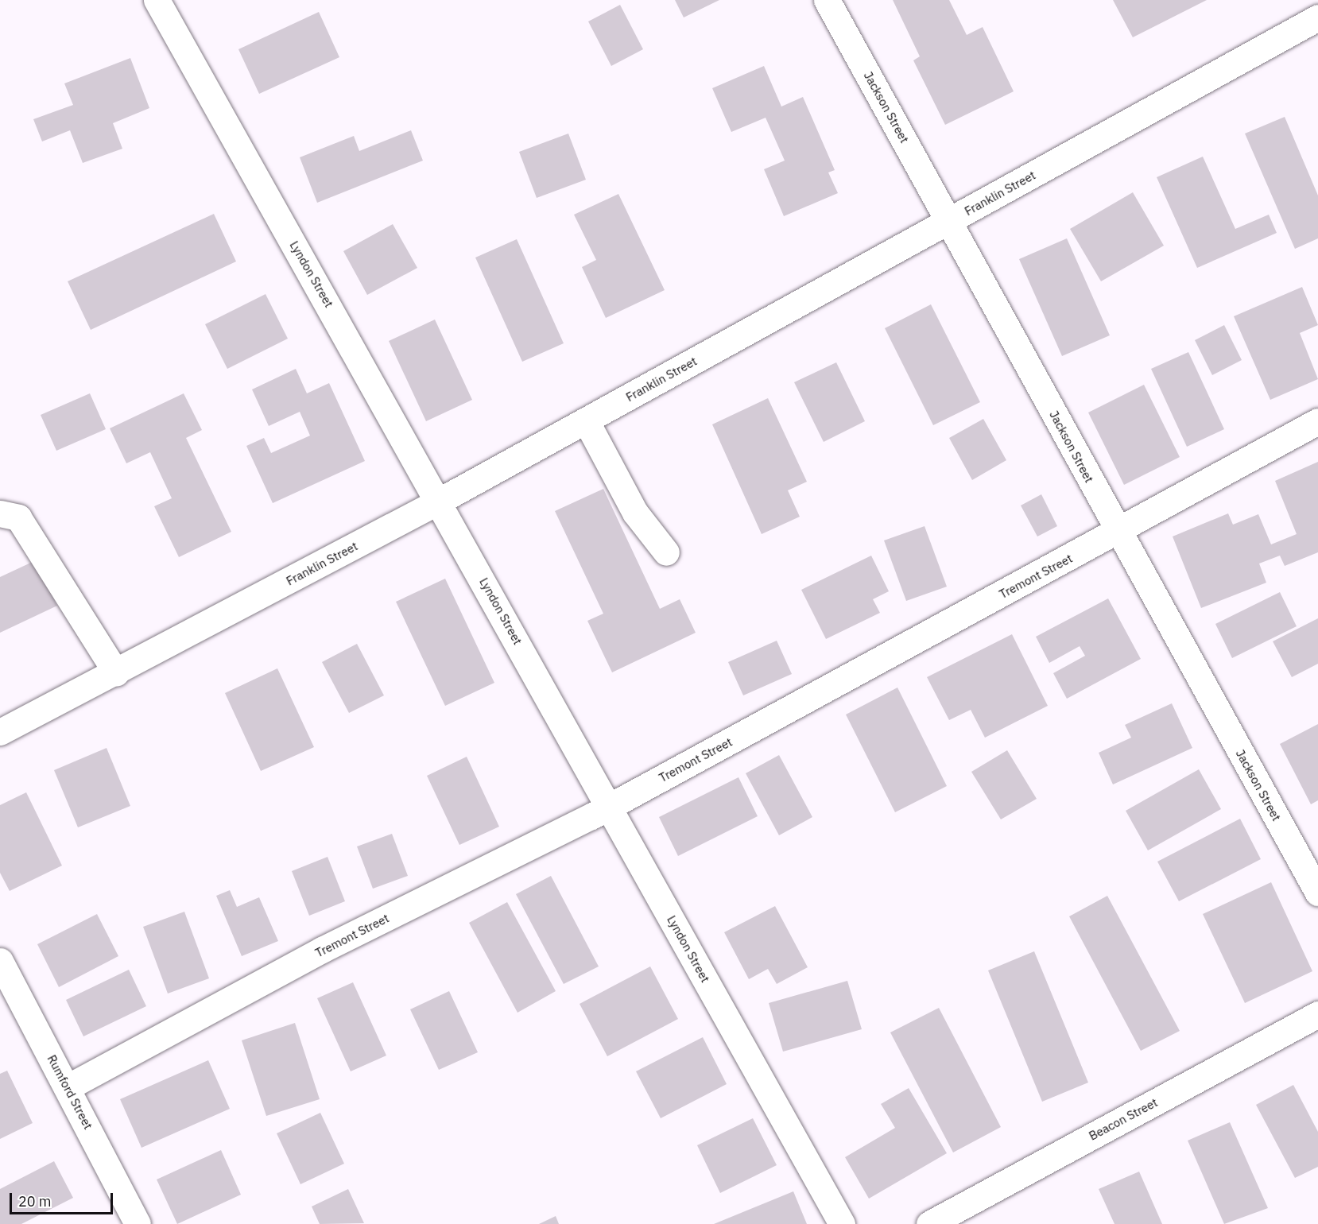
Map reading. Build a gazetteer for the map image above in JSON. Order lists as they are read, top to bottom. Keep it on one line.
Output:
{"streets":{"street":["Jackson Street","Franklin Street","Lyndon Street","Tremont Street","Rumford Street","Beacon Street"]},"crossings":[["Jackson Street","Franklin Street"],["Jackson Street","Tremont Street"],["Franklin Street","Lyndon Street"],["Lyndon Street","Tremont Street"],["Tremont Street","Rumford Street"]],"scale_bar":"20 m"}
